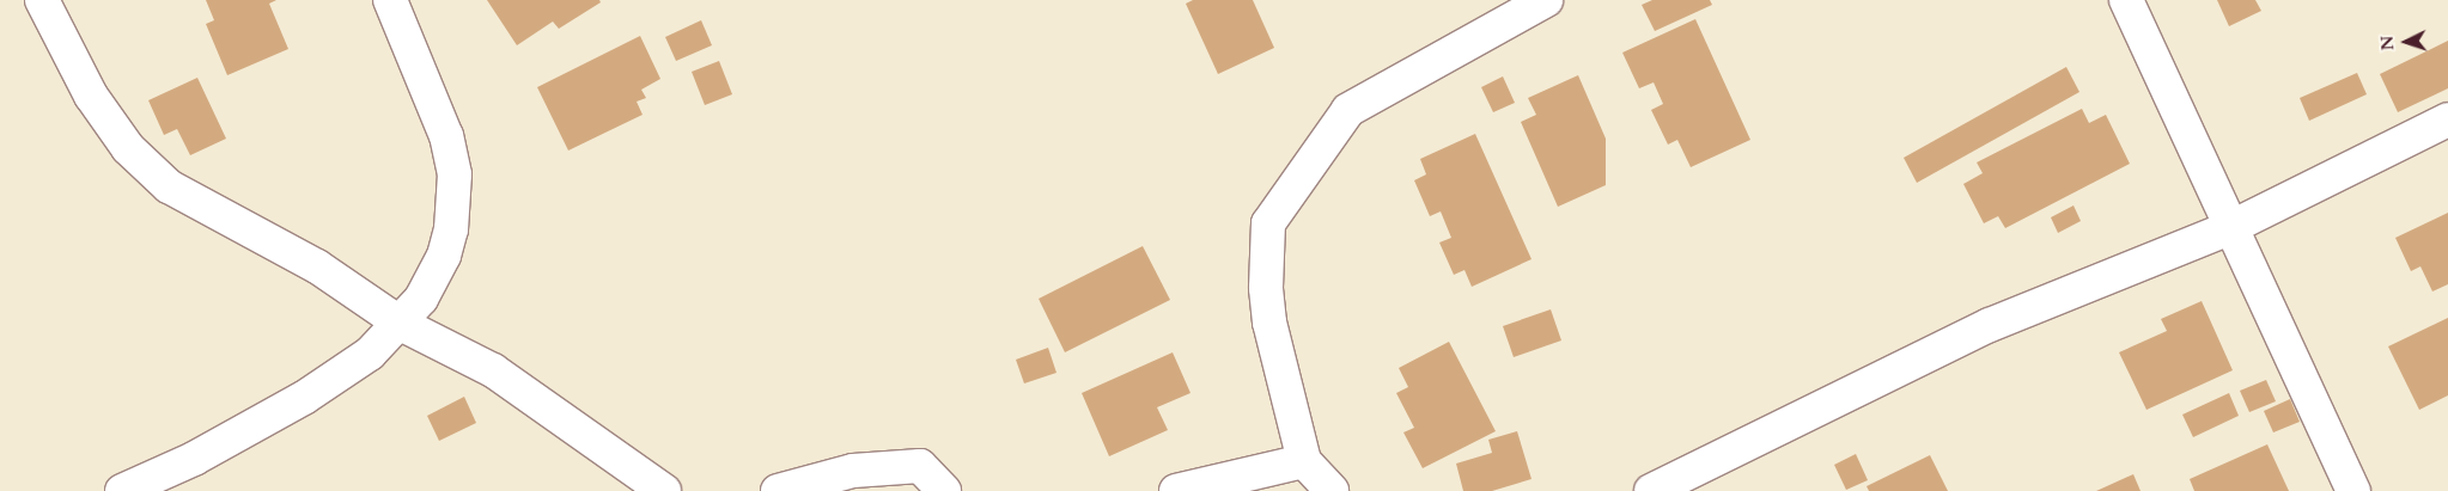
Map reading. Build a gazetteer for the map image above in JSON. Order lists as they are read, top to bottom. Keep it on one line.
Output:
{"north":"left"}
